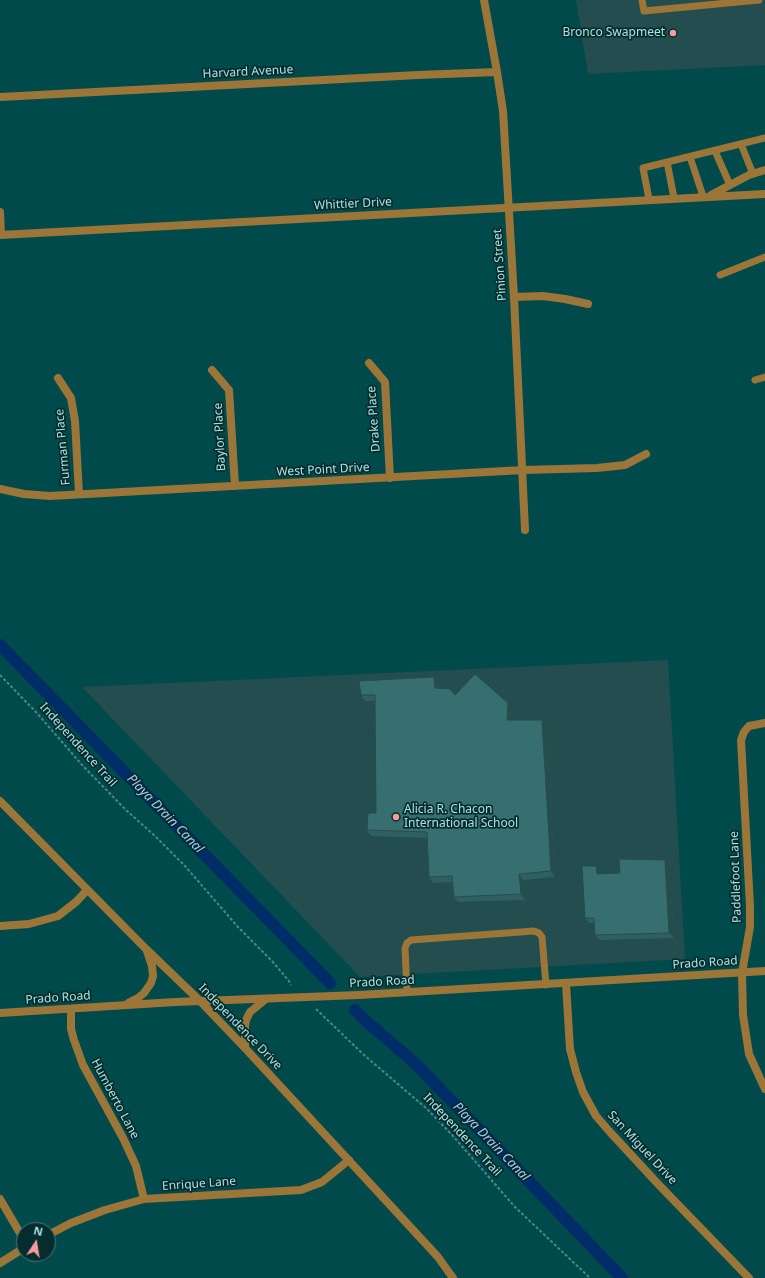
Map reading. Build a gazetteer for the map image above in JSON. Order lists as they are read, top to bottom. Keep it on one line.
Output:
{"streets":{"street":["Harvard Avenue","Whittier Drive","Pinion Street","Drake Place","Baylor Place","Furman Place","West Point Drive","Paddlefoot Lane","Prado Road","Independence Drive","Humberto Lane","San Miguel Drive","Enrique Lane"],"path":["Independence Trail"]},"crossings":[["Harvard Avenue","Pinion Street"],["Whittier Drive","Pinion Street"],["Pinion Street","West Point Drive"],["Drake Place","West Point Drive"],["Baylor Place","West Point Drive"],["Furman Place","West Point Drive"],["Paddlefoot Lane","Prado Road"],["Prado Road","Independence Drive"],["Prado Road","Humberto Lane"],["Prado Road","San Miguel Drive"],["Independence Drive","Enrique Lane"],["Humberto Lane","Enrique Lane"]],"water":["Playa Drain Canal"],"places":["Bronco Swapmeet","Alicia R. Chacon International School"],"north":"top"}
